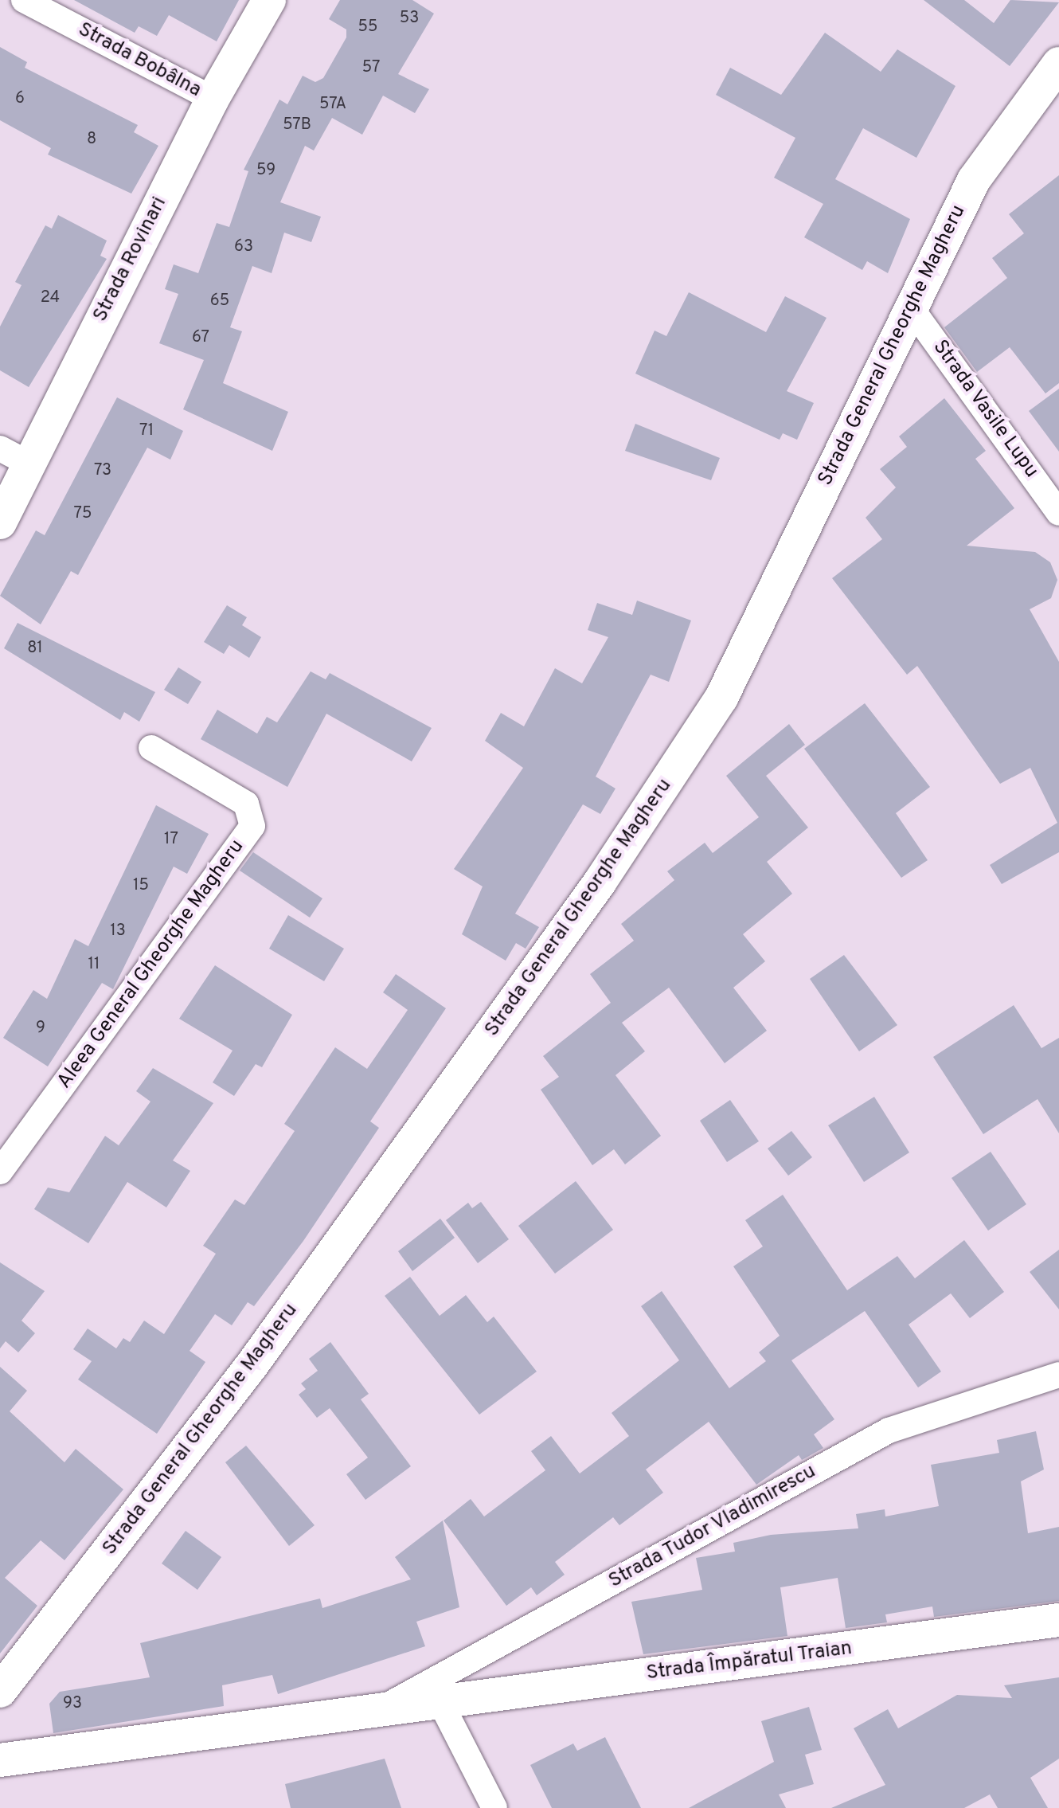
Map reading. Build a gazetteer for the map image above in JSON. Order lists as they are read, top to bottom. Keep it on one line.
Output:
{"streets":{"street":["Strada Bobâlna","Strada Rovinari","Strada General Gheorghe Magheru","Strada Vasile Lupu","Aleea General Gheorghe Magheru","Strada Tudor Vladimirescu","Strada Împăratul Traian"]},"crossings":[["Strada Bobâlna","Strada Rovinari"],["Strada General Gheorghe Magheru","Strada Vasile Lupu"],["Strada Tudor Vladimirescu","Strada Împăratul Traian"]],"house_numbers":["53","55","57","6","57A","57B","8","59","63","24","65","67","71","73","75","81","17","15","13","11","9","93"]}
